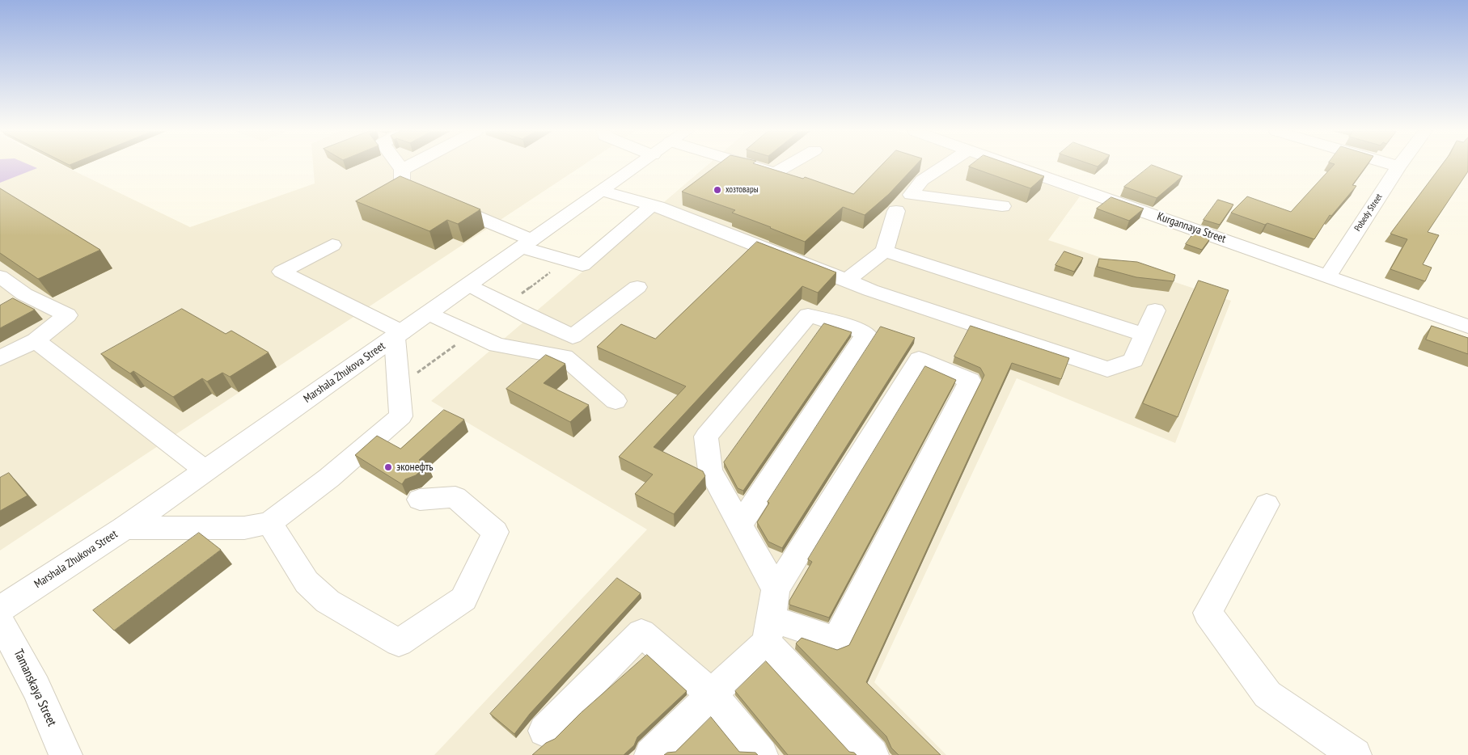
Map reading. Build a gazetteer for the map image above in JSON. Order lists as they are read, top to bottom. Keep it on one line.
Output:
{"streets":{"street":["Pobedy Street","Kurgannaya Street","Marshala Zhukova Street","Tamanskaya Street"]},"crossings":[["Pobedy Street","Kurgannaya Street"]],"places":["хозтовары","эконефть"]}
